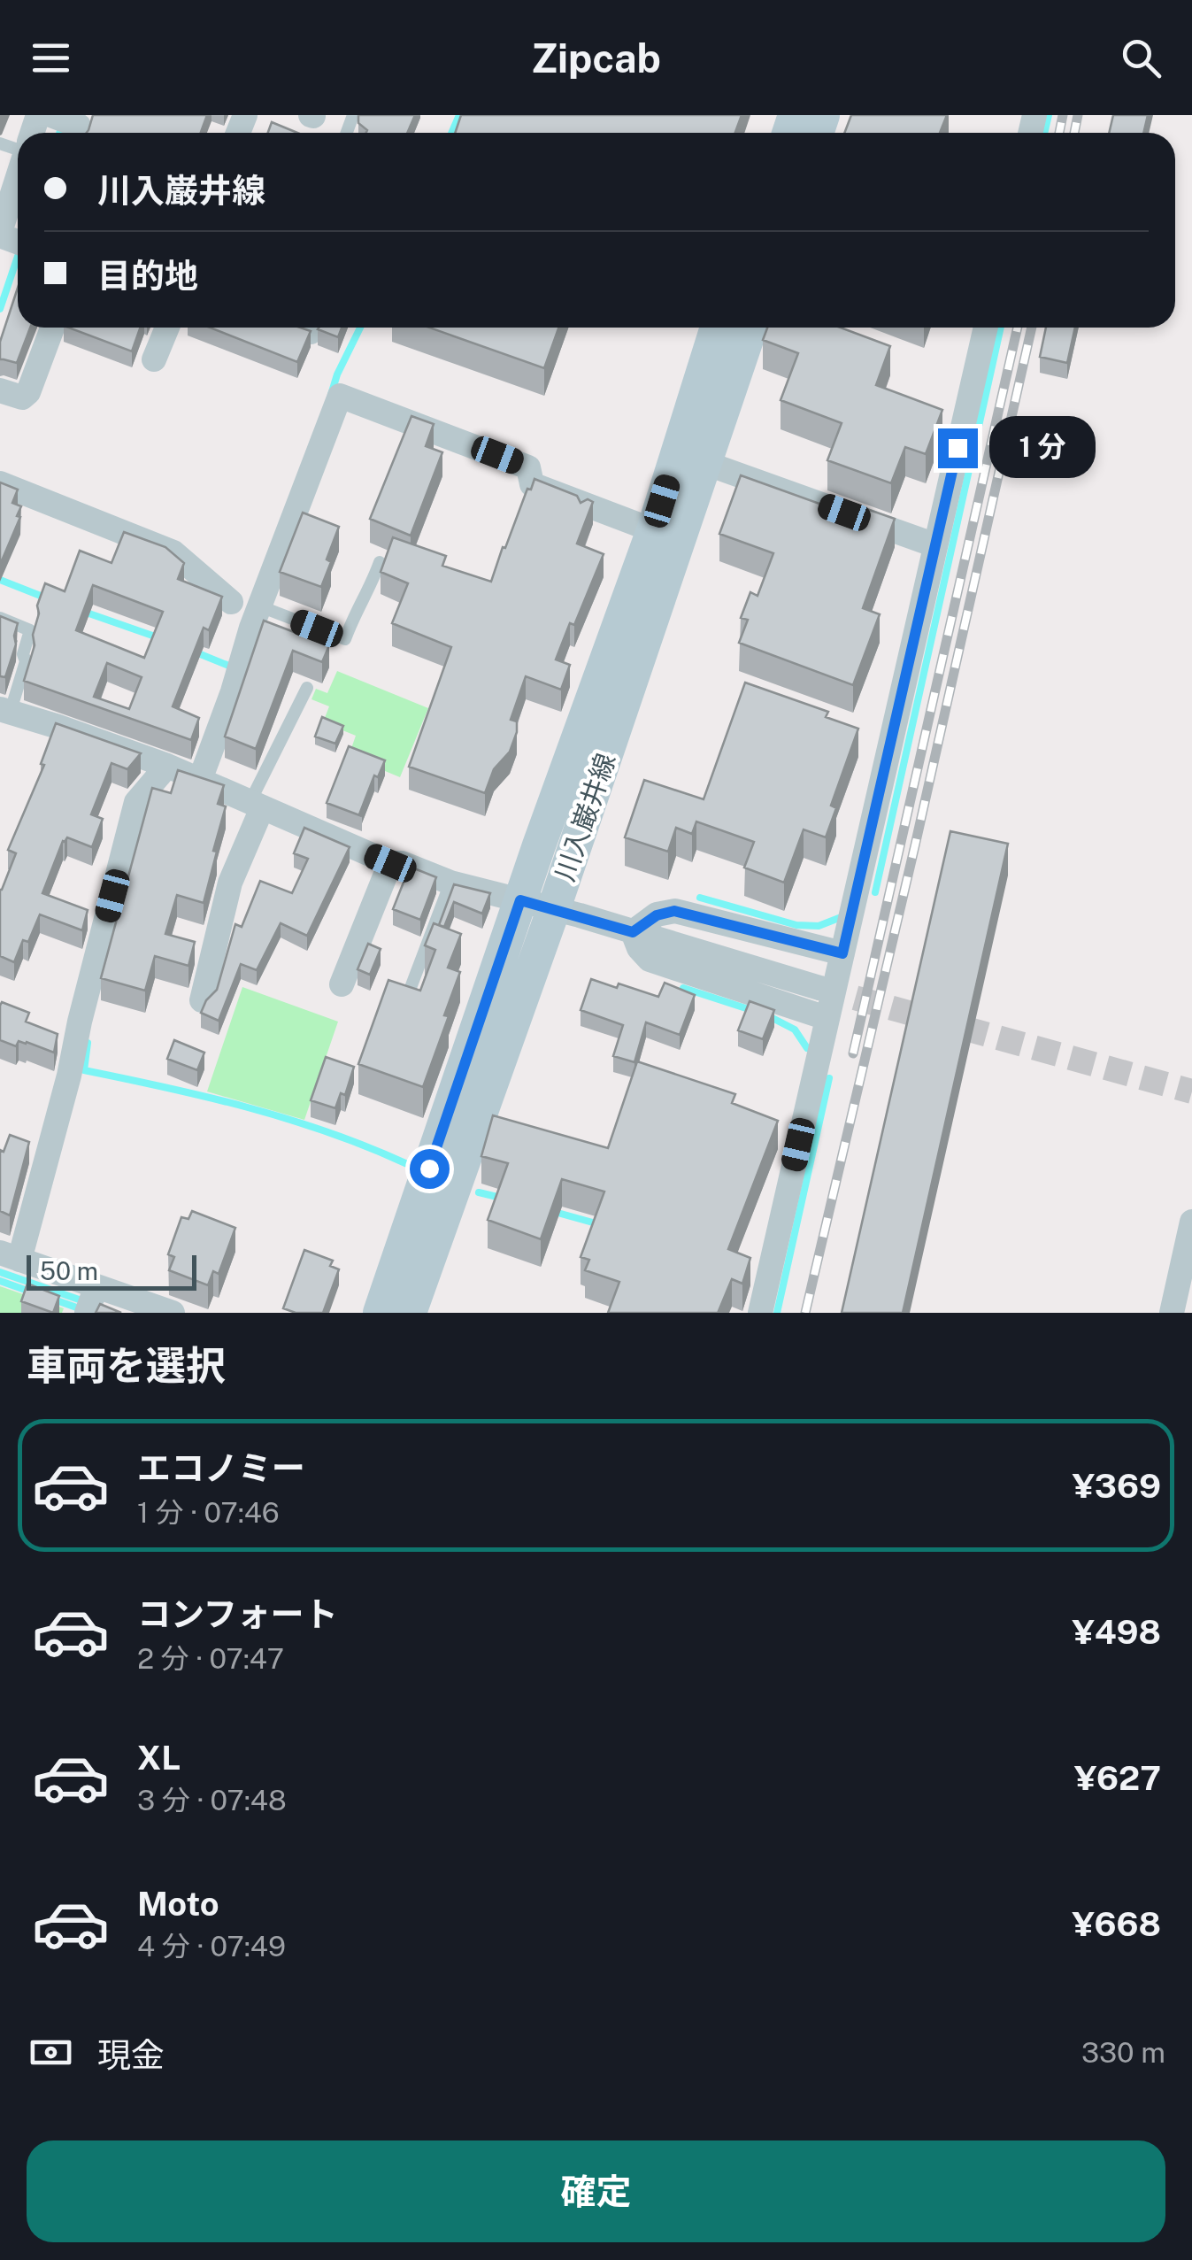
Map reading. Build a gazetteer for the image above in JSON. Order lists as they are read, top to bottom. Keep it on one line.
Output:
{"streets":{"main road":["川入巌井線"]},"scale_bar":"50 m","page":{"header":"Zipcab","banner":["川入巌井線","目的地"],"bubble":"1 分","scale":"50 m","heading":"車両を選択","list":[{"name":"エコノミー","note":"1 分 · 07:46","value":"¥369"},{"name":"コンフォート","note":"2 分 · 07:47","value":"¥498"},{"name":"XL","note":"3 分 · 07:48","value":"¥627"},{"name":"Moto","note":"4 分 · 07:49","value":"¥668"}],"pay":["現金","330 m"],"buttons":"確定"}}
